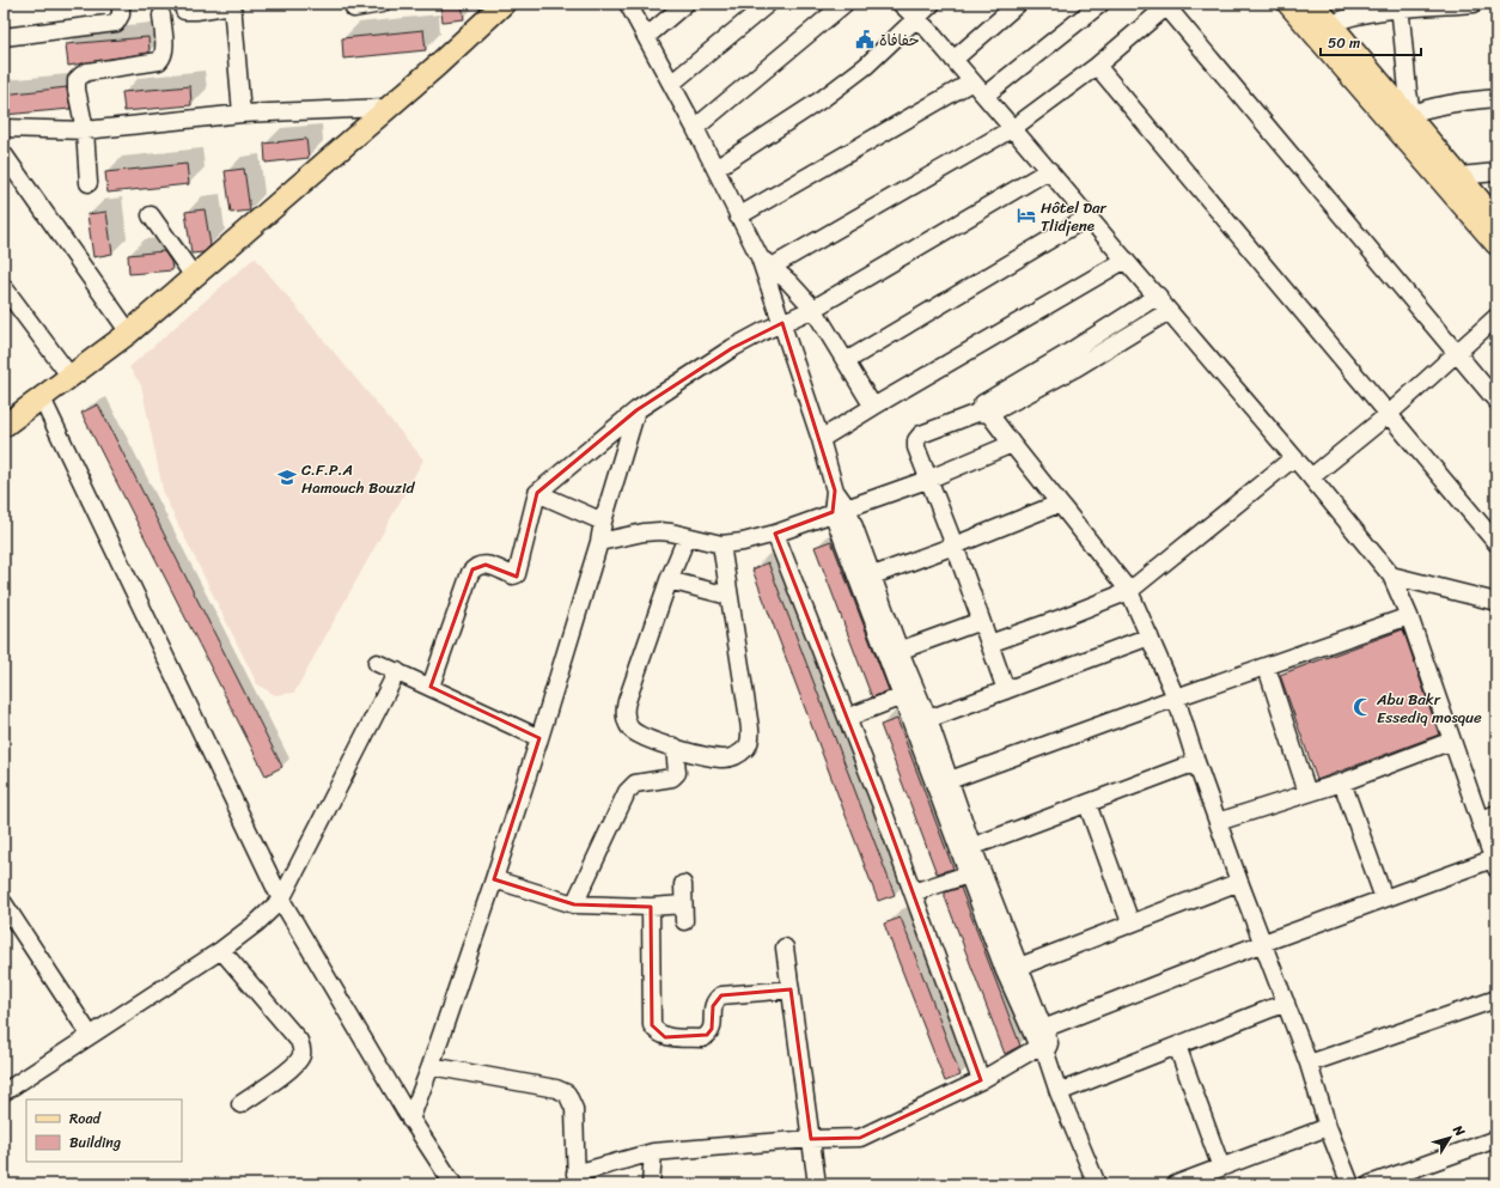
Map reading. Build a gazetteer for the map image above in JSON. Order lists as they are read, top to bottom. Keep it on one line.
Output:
{"places":{"public building":["حفافاة"],"hotel":["Hôtel Dar Tlidjene"],"school or university":["C.F.P.A Hamouch Bouzid"],"mosque":["Abu Bakr Essediq mosque"]},"legend":["Road","Building"],"scale_bar":"50 m","north":"top right"}
